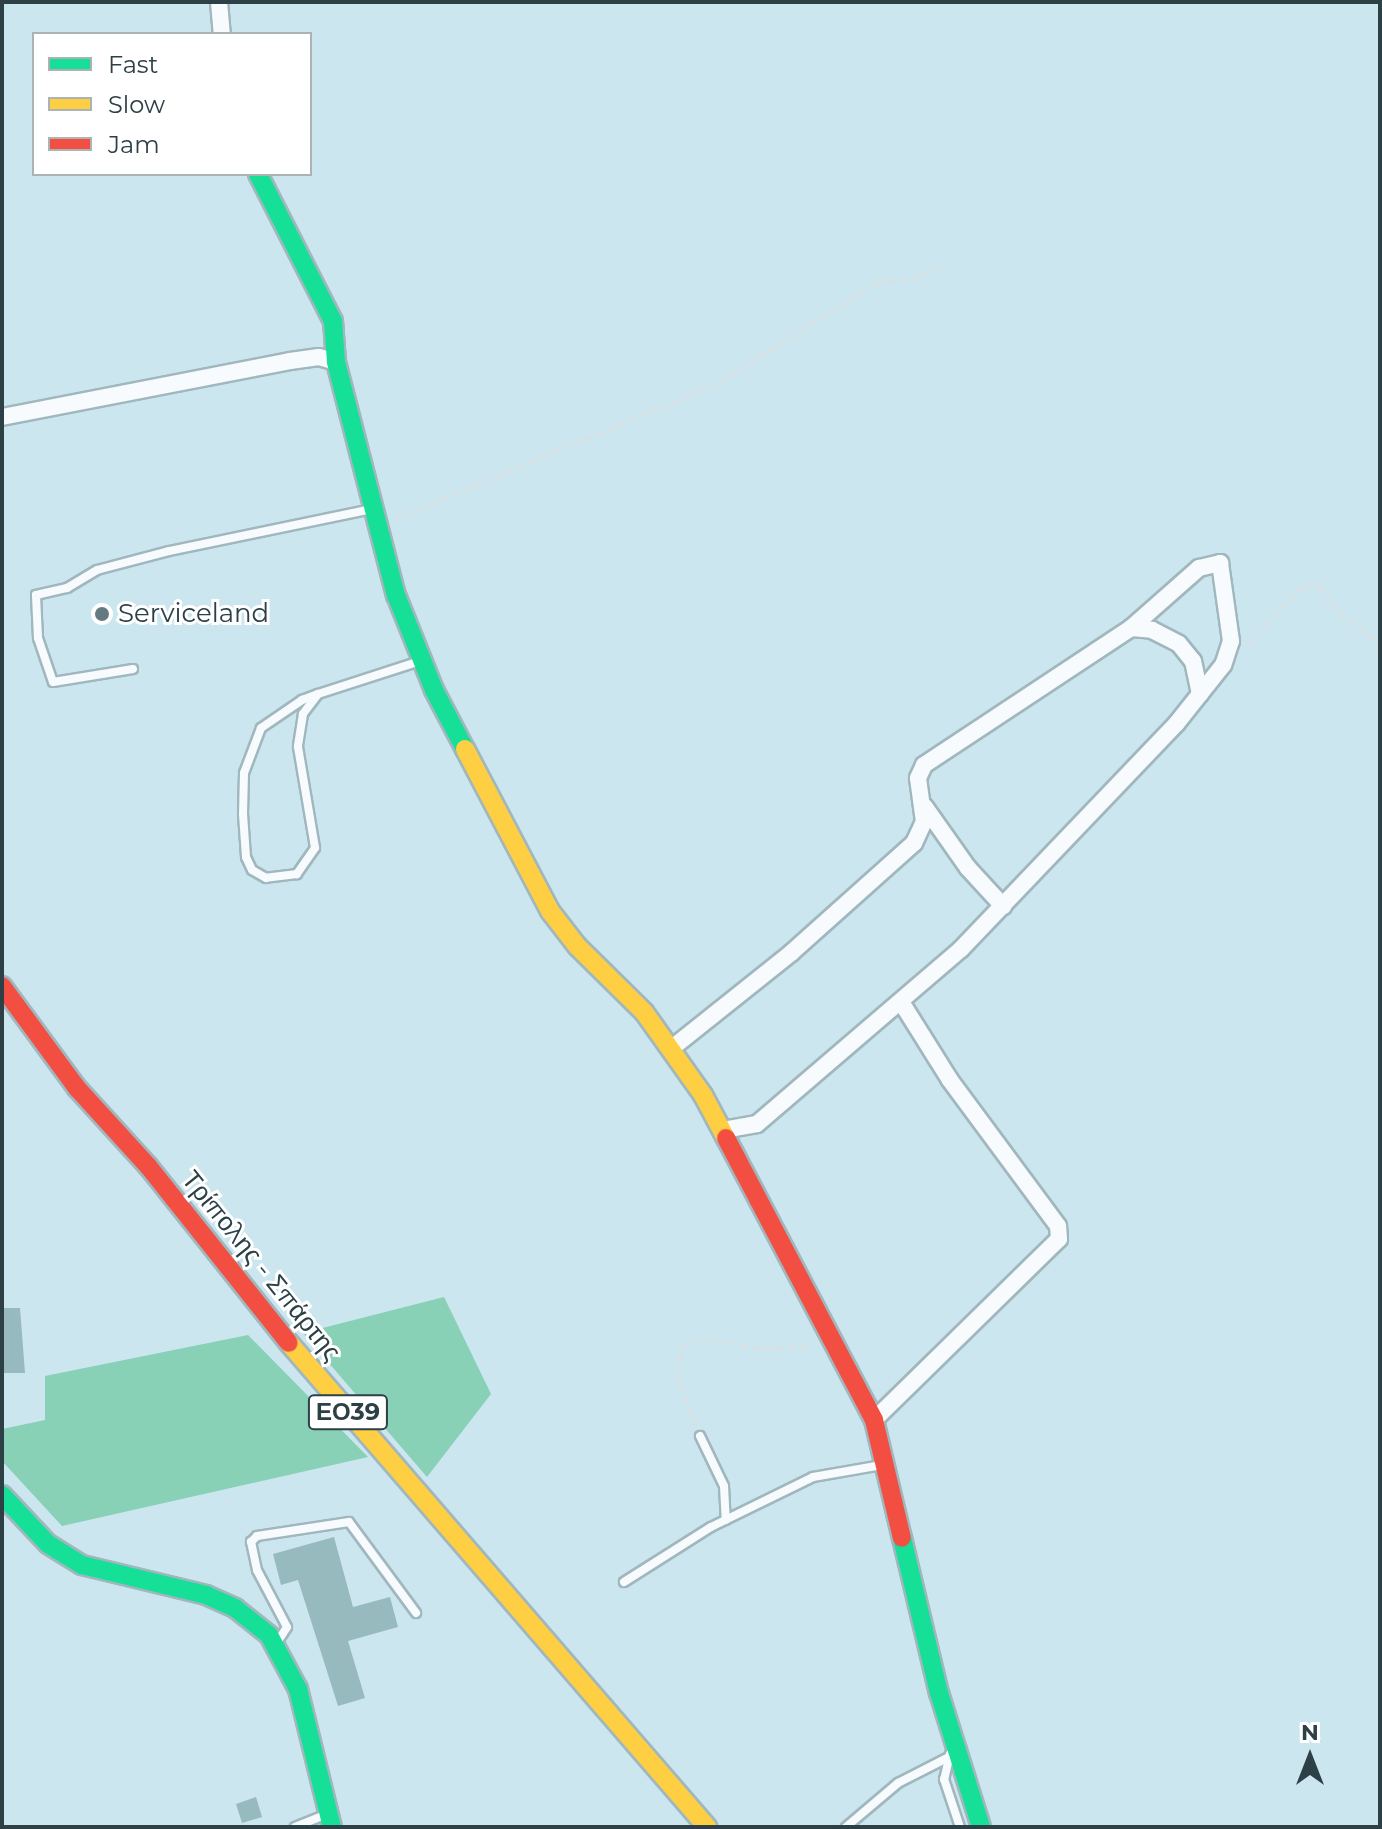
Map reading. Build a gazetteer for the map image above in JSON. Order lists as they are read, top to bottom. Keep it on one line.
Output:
{"streets":{"street":["Τρίπολης - Σπάρτης","ΕΟ39"]},"places":["Serviceland"],"legend":["Fast","Slow","Jam"],"north":"top"}
